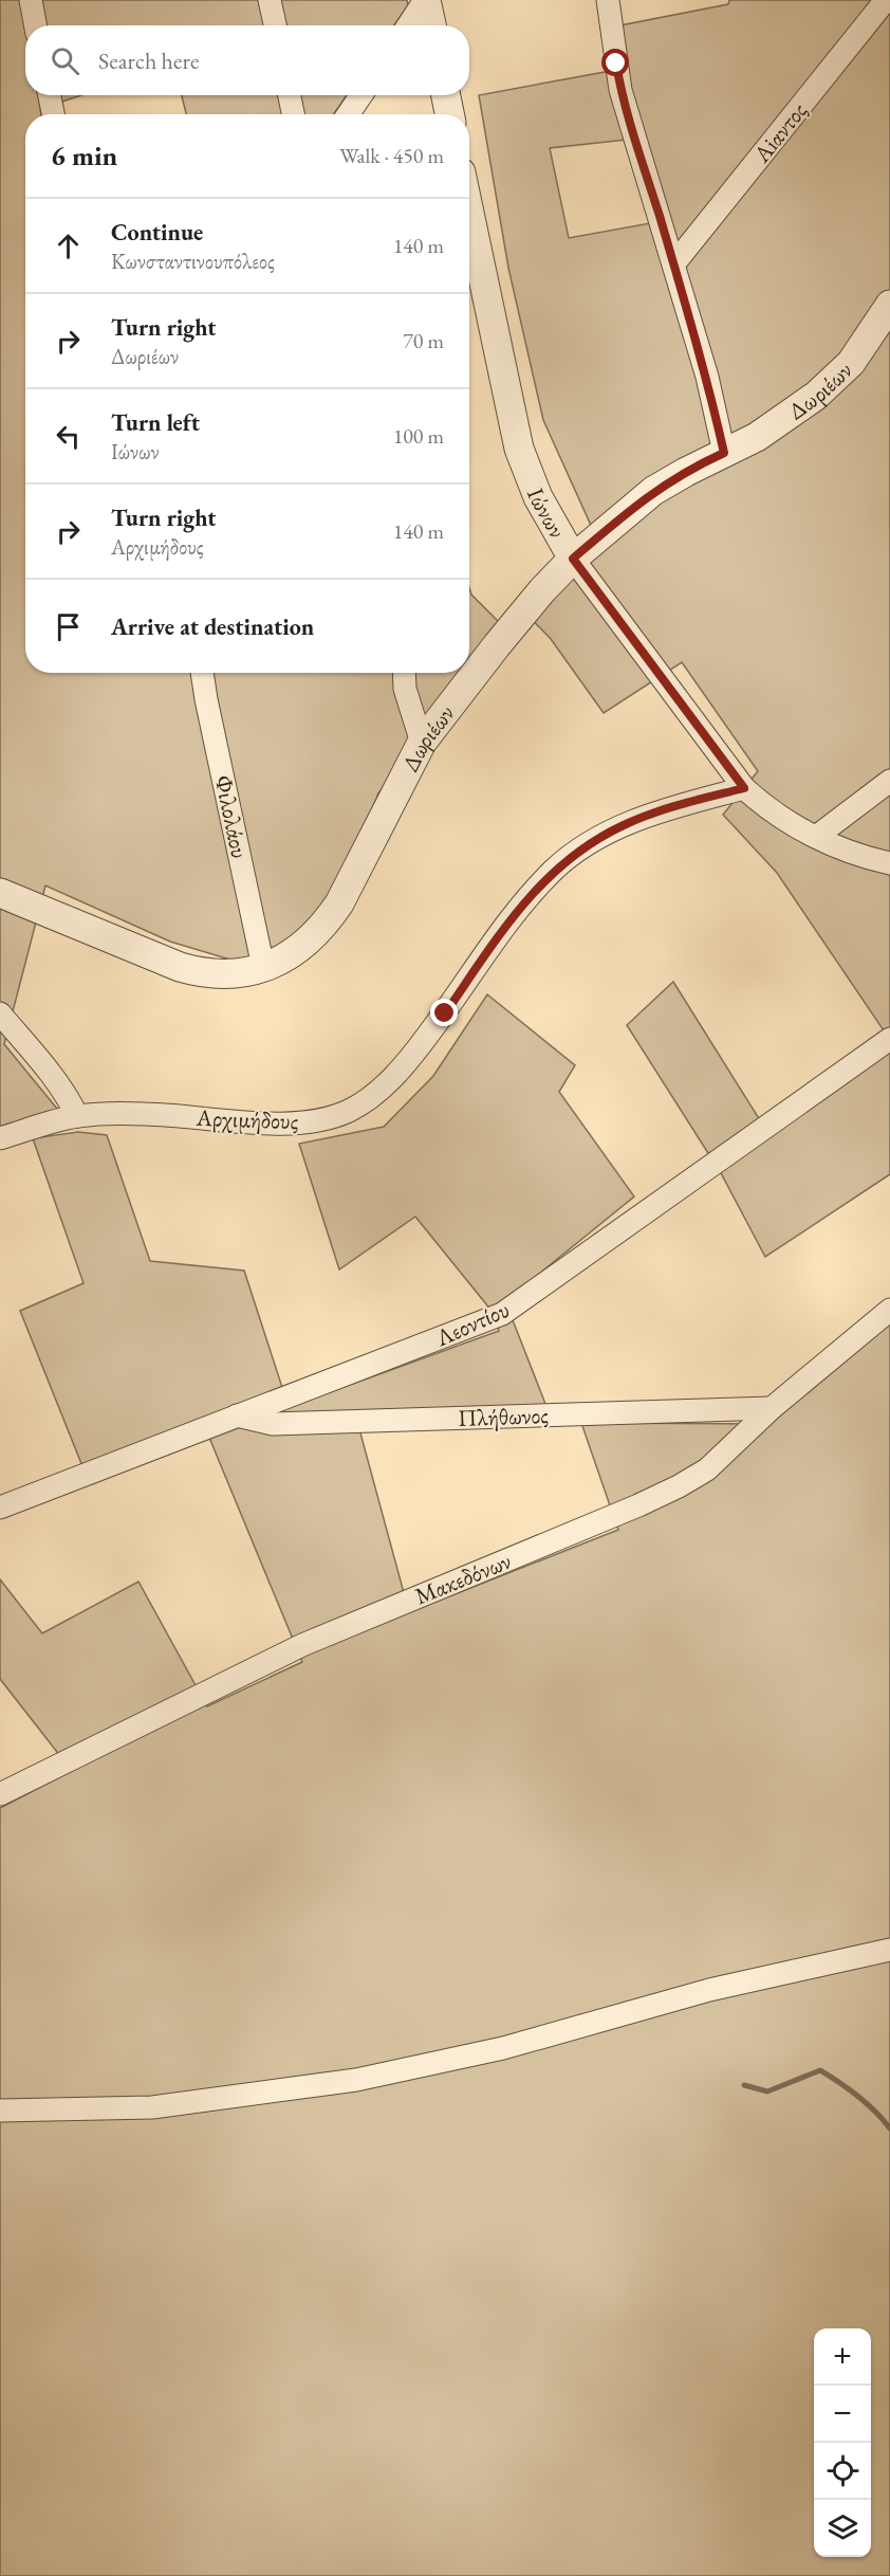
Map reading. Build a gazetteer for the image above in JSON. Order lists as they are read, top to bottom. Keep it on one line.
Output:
{"streets":{"street":["Aiαντος","Δωριέων","Ιώνων","Φιλολάου","Αρχιμήδους","Λεοντίου","Πλήθωνος","Μακεδόνων"]},"crossings":[["Δωριέων","Ιώνων"],["Δωριέων","Φιλολάου"],["Ιώνων","Αρχιμήδους"],["Λεοντίου","Πλήθωνος"],["Πλήθωνος","Μακεδόνων"]],"page":{"search":"Search here","heading":["6 min","Walk · 450 m"],"list":[["Continue","Κωνσταντινουπόλεος","140 m"],["Turn right","Δωριέων","70 m"],["Turn left","Ιώνων","100 m"],["Turn right","Αρχιμήδους","140 m"],"Arrive at destination"],"map_buttons":["+","−"]}}
